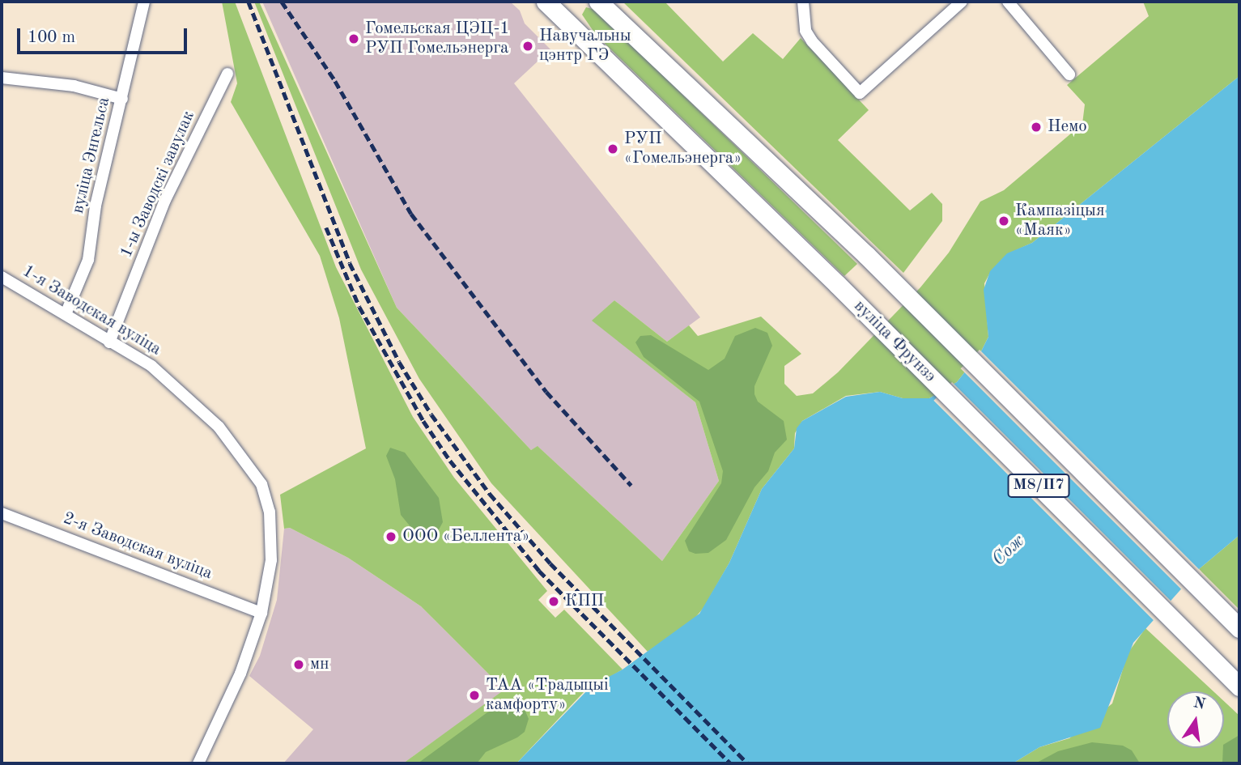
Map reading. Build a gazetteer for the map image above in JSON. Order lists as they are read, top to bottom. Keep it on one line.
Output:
{"streets":{"main road":["вуліца Фрунзэ","М8/П7"],"street":["вуліца Энгельса","1-ы Заводскі завулак","1-я Заводская вуліца","2-я Заводская вуліца"]},"crossings":[["вуліца Энгельса","1-я Заводская вуліца"],["1-ы Заводскі завулак","1-я Заводская вуліца"],["1-я Заводская вуліца","2-я Заводская вуліца"]],"water":["Сож"],"places":["Гомельская ЦЭЦ-1 РУП Гомельэнерга","Навучальны цэнтр ГЭ","Немо","РУП «Гомельэнерга»","Кампазіцыя «Маяк»","ООО «Беллента»","КПП","мн","ТАА «Традыцыі камфорту»"],"scale_bar":"100 m","north":"top"}
